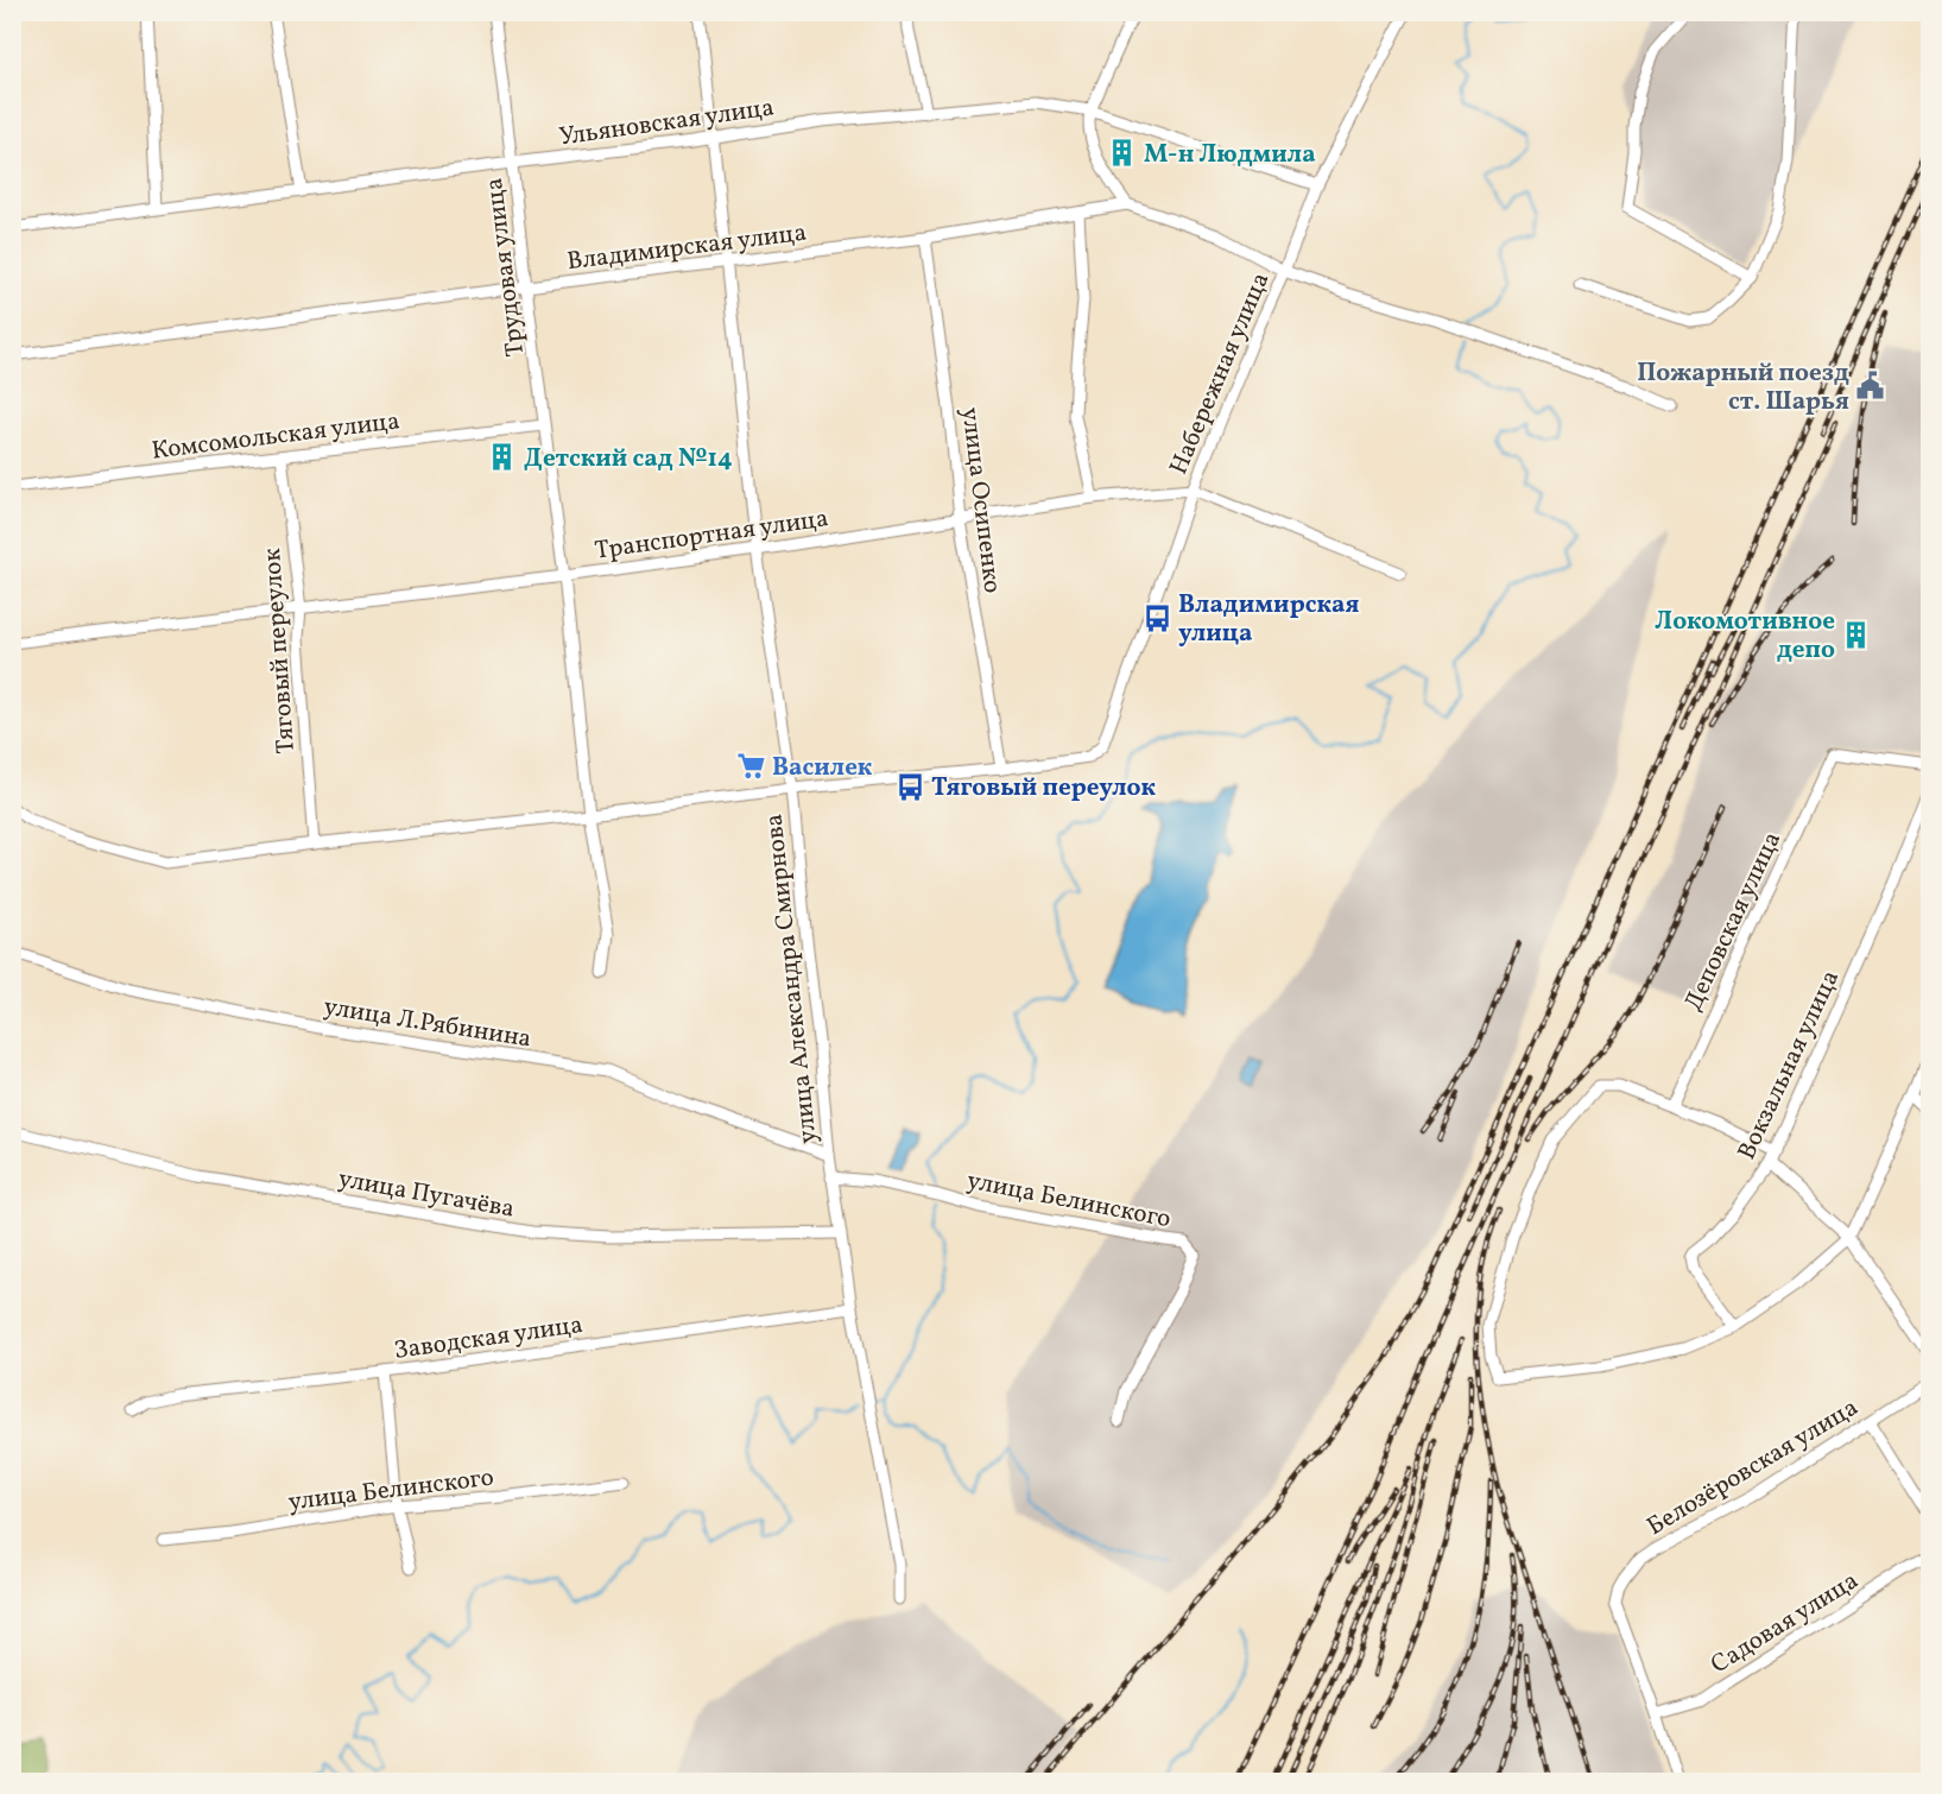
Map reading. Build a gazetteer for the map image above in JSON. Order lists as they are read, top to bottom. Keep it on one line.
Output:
{"streets":{"street":["Ульяновская улица","Владимирская улица","Трудовая улица","Набережная улица","Комсомольская улица","улица Осипенко","Транспортная улица","Тяговый переулок","Деповская улица","улица Александра Смирнова","улица Л.Рябинина","Вокзальная улица","улица Пугачёва","улица Белинского","Заводская улица","Белозёровская улица","Садовая улица"]},"crossings":[["Ульяновская улица","Трудовая улица"],["Ульяновская улица","Набережная улица"],["Ульяновская улица","улица Александра Смирнова"],["Владимирская улица","Трудовая улица"],["Владимирская улица","Набережная улица"],["Владимирская улица","улица Осипенко"],["Владимирская улица","улица Александра Смирнова"],["Трудовая улица","Комсомольская улица"],["Трудовая улица","Транспортная улица"],["Набережная улица","улица Осипенко"],["Набережная улица","Транспортная улица"],["Комсомольская улица","Тяговый переулок"],["улица Осипенко","Транспортная улица"],["Транспортная улица","Тяговый переулок"],["Транспортная улица","улица Александра Смирнова"],["улица Александра Смирнова","улица Л.Рябинина"],["улица Александра Смирнова","улица Пугачёва"],["улица Александра Смирнова","улица Белинского"],["улица Александра Смирнова","Заводская улица"],["Белозёровская улица","Садовая улица"]],"places":{"building":["М-н Людмила","Детский сад №14","Локомотивное депо"],"public building":["Пожарный поезд ст. Шарья"],"bus stop":["Владимирская улица","Тяговый переулок"],"supermarket":["Василек"]}}
